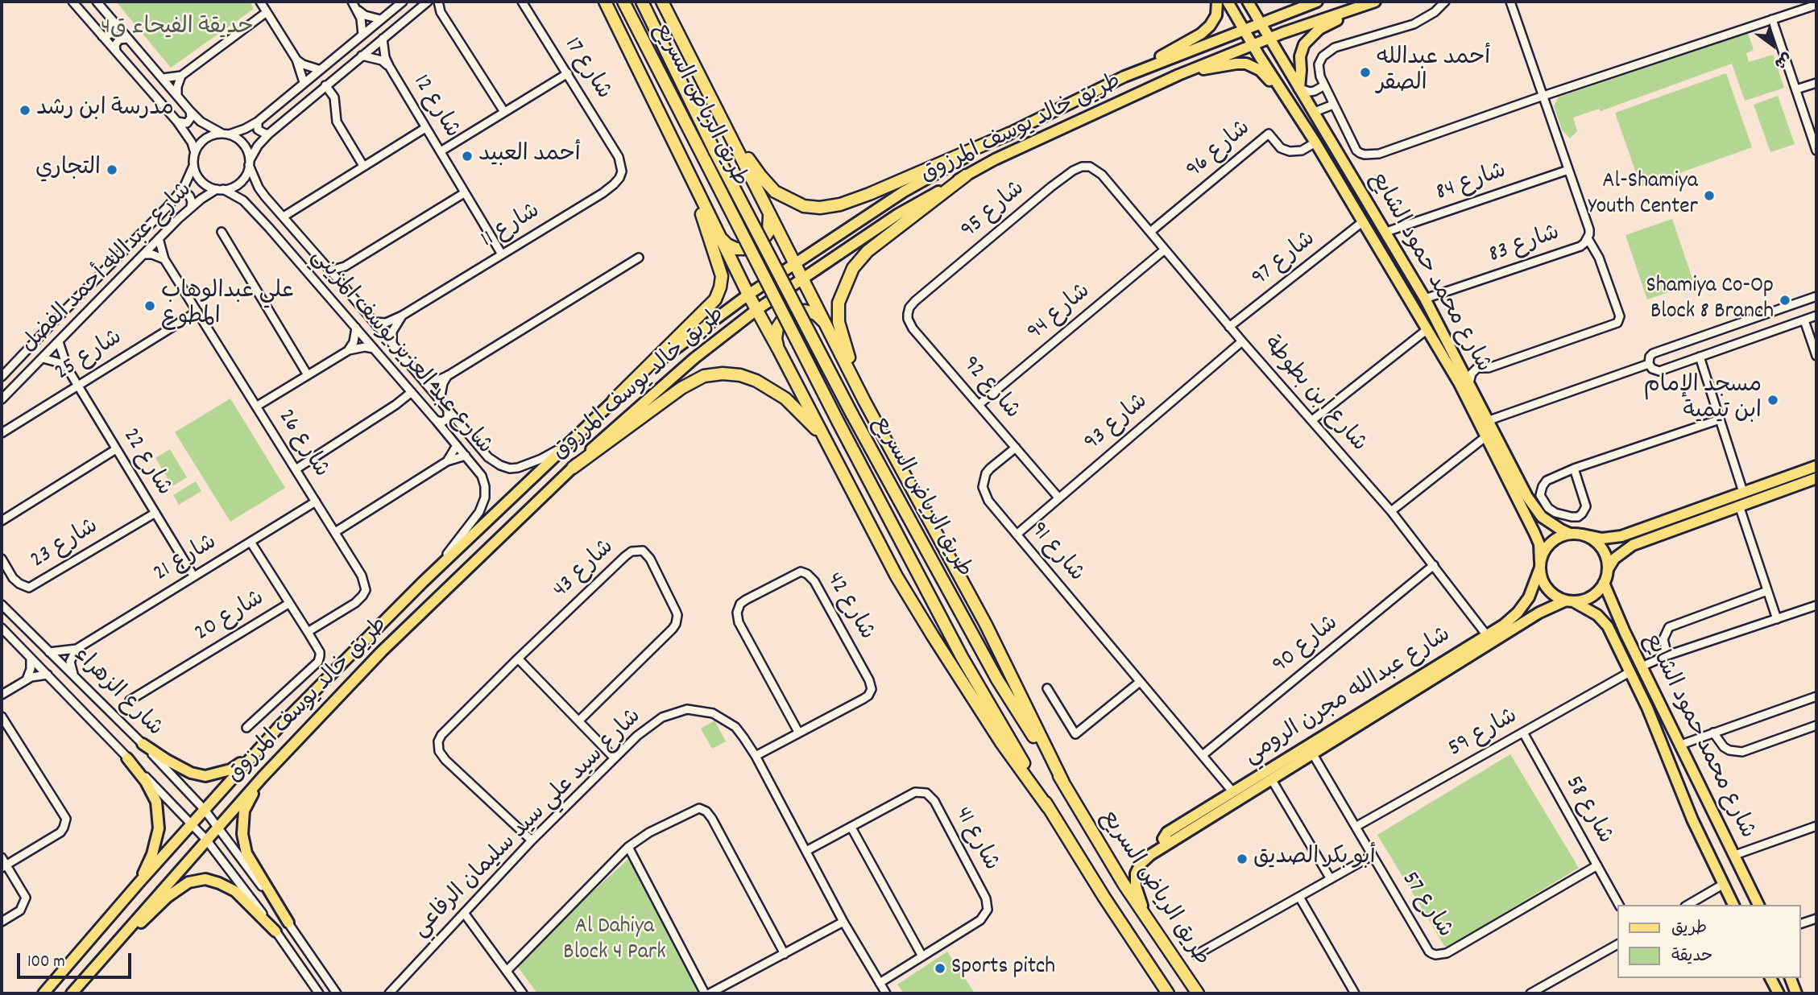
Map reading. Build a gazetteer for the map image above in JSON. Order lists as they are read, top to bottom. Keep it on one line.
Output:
{"streets":{"highway":["طريق الرياض السريع"],"main road":["طريق خالد يوسف المرزوق","شارع محمد حمود الشايع","شارع عبدالله مجرن الرومي"],"street":["شارع 17","شارع 12","شارع 96","شارع 84","شارع 95","شارع 11","شارع 83","شارع 97","شارع عبدالله أحمد الفضل","شارع 94","شارع عبد العزيز يوسف المزيني","شارع 25","شارع 92","شارع ابن بطوطة","شارع 93","شارع 26","شارع 22","شارع 23","شارع 91","شارع 21","شارع 43","شارع 42","شارع 20","شارع 90","شارع الزهراء","شارع 59","شارع 58","شارع سيد علي سيد سليمان الرفاعي","شارع 41","شارع 57"]},"crossings":[["شارع 17","شارع 11"],["طريق الرياض السريع","شارع عبدالله مجرن الرومي"],["شارع 12","شارع 11"],["طريق خالد يوسف المرزوق","شارع محمد حمود الشايع"],["طريق خالد يوسف المرزوق","شارع عبد العزيز يوسف المزيني"],["طريق خالد يوسف المرزوق","شارع الزهراء"],["شارع 96","شارع محمد حمود الشايع"],["شارع 96","شارع ابن بطوطة"],["شارع 84","شارع 83"],["شارع 84","شارع محمد حمود الشايع"],["شارع 95","شارع 92"],["شارع 95","شارع ابن بطوطة"],["شارع 11","شارع عبد العزيز يوسف المزيني"],["شارع 83","شارع محمد حمود الشايع"],["شارع 97","شارع محمد حمود الشايع"],["شارع 97","شارع ابن بطوطة"],["شارع عبدالله أحمد الفضل","شارع عبد العزيز يوسف المزيني"],["شارع عبدالله أحمد الفضل","شارع 26"],["شارع عبدالله أحمد الفضل","شارع 22"],["شارع محمد حمود الشايع","شارع عبدالله مجرن الرومي"],["شارع محمد حمود الشايع","شارع 59"],["شارع 94","شارع 92"],["شارع 94","شارع ابن بطوطة"],["شارع 25","شارع 26"],["شارع 25","شارع 22"],["شارع 92","شارع 93"],["شارع 92","شارع 91"],["شارع ابن بطوطة","شارع 93"],["شارع ابن بطوطة","شارع 90"],["شارع ابن بطوطة","شارع عبدالله مجرن الرومي"],["شارع 93","شارع 91"],["شارع 26","شارع 21"],["شارع 22","شارع 23"],["شارع 22","شارع 21"],["شارع 91","شارع 90"],["شارع 91","شارع عبدالله مجرن الرومي"],["شارع 21","شارع 20"],["شارع 21","شارع الزهراء"],["شارع 43","شارع سيد علي سيد سليمان الرفاعي"],["شارع 42","شارع سيد علي سيد سليمان الرفاعي"],["شارع عبدالله مجرن الرومي","شارع 57"],["شارع 59","شارع 58"],["شارع 59","شارع 57"],["شارع 58","شارع 57"],["شارع سيد علي سيد سليمان الرفاعي","شارع 41"]],"parks":["حديقة الفيحاء ق4","Al Dahiya Block 4 Park"],"places":["أحمد عبدالله الصقر","مدرسة ابن رشد","أحمد العبيد","التجاري","Al-Shamiya Youth Center","Shamiya Co-Op Block 8 Branch","علي عبدالوهاب المطوع","مسجد الإمام ابن تيمية","أبو بكر الصديق","Sports pitch"],"legend":["طريق","حديقة"],"scale_bar":"100 m","north":"bottom right"}
